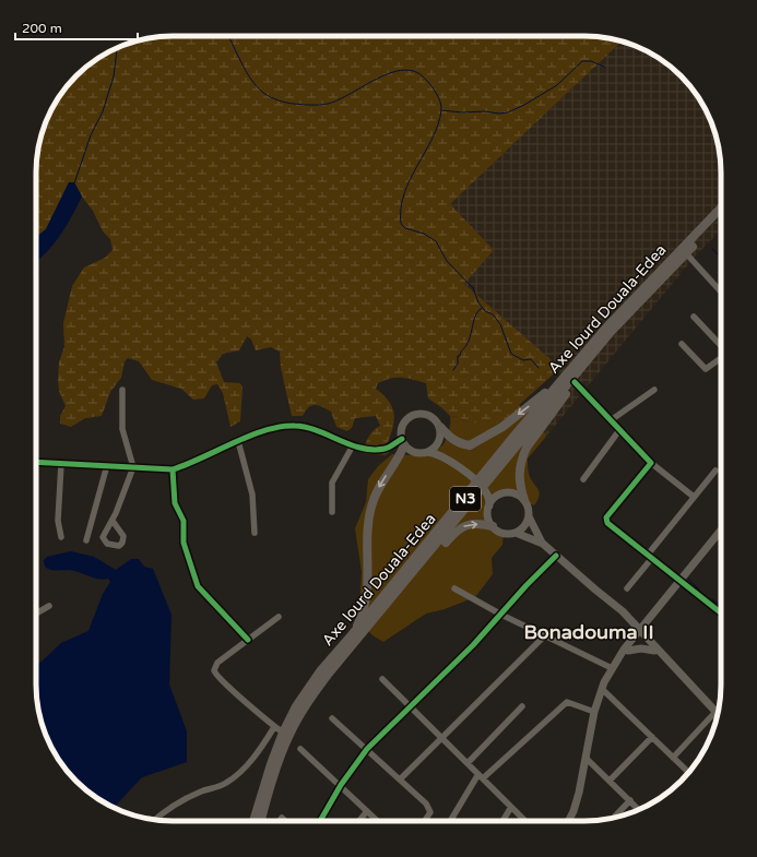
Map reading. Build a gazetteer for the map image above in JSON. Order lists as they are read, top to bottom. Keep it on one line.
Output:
{"streets":{"highway":["Axe lourd Douala-Edea","N3"]},"districts":["Bonadouma II"],"scale_bar":"200 m"}
